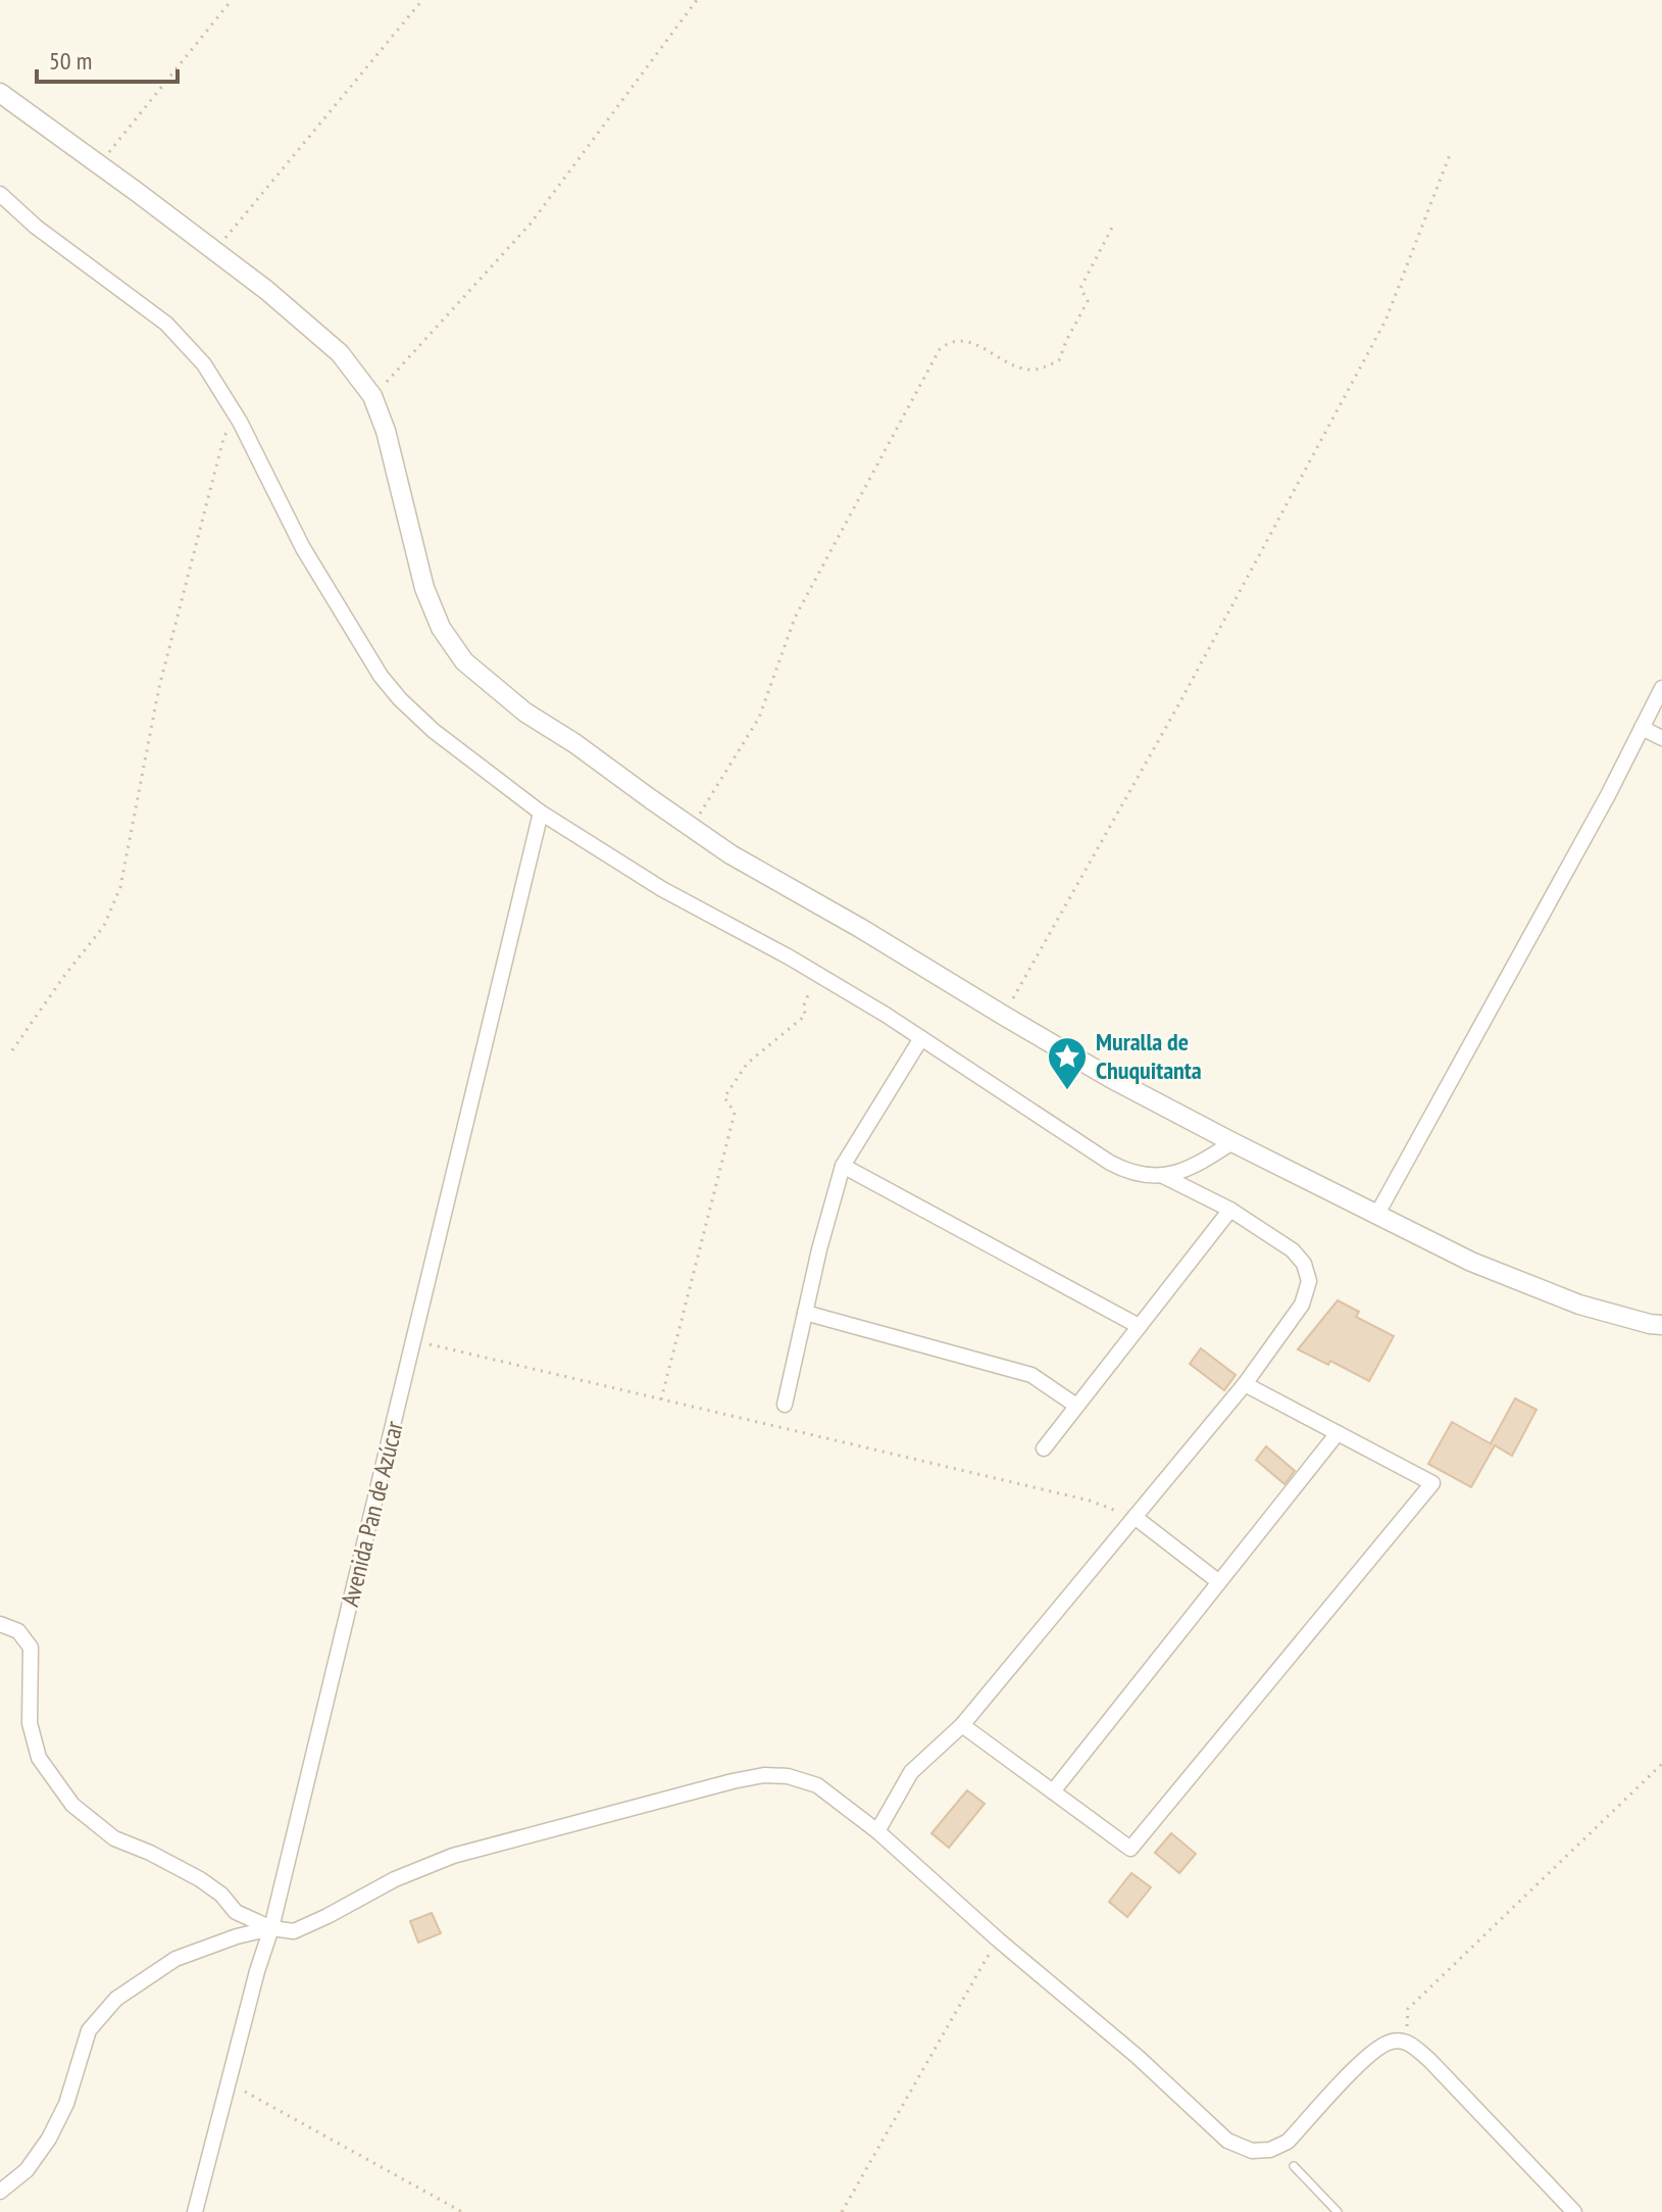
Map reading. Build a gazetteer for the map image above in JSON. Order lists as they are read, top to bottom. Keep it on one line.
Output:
{"streets":{"street":["Avenida Pan de Azúcar"]},"places":{"place":["Muralla de Chuquitanta"]},"scale_bar":"50 m"}
